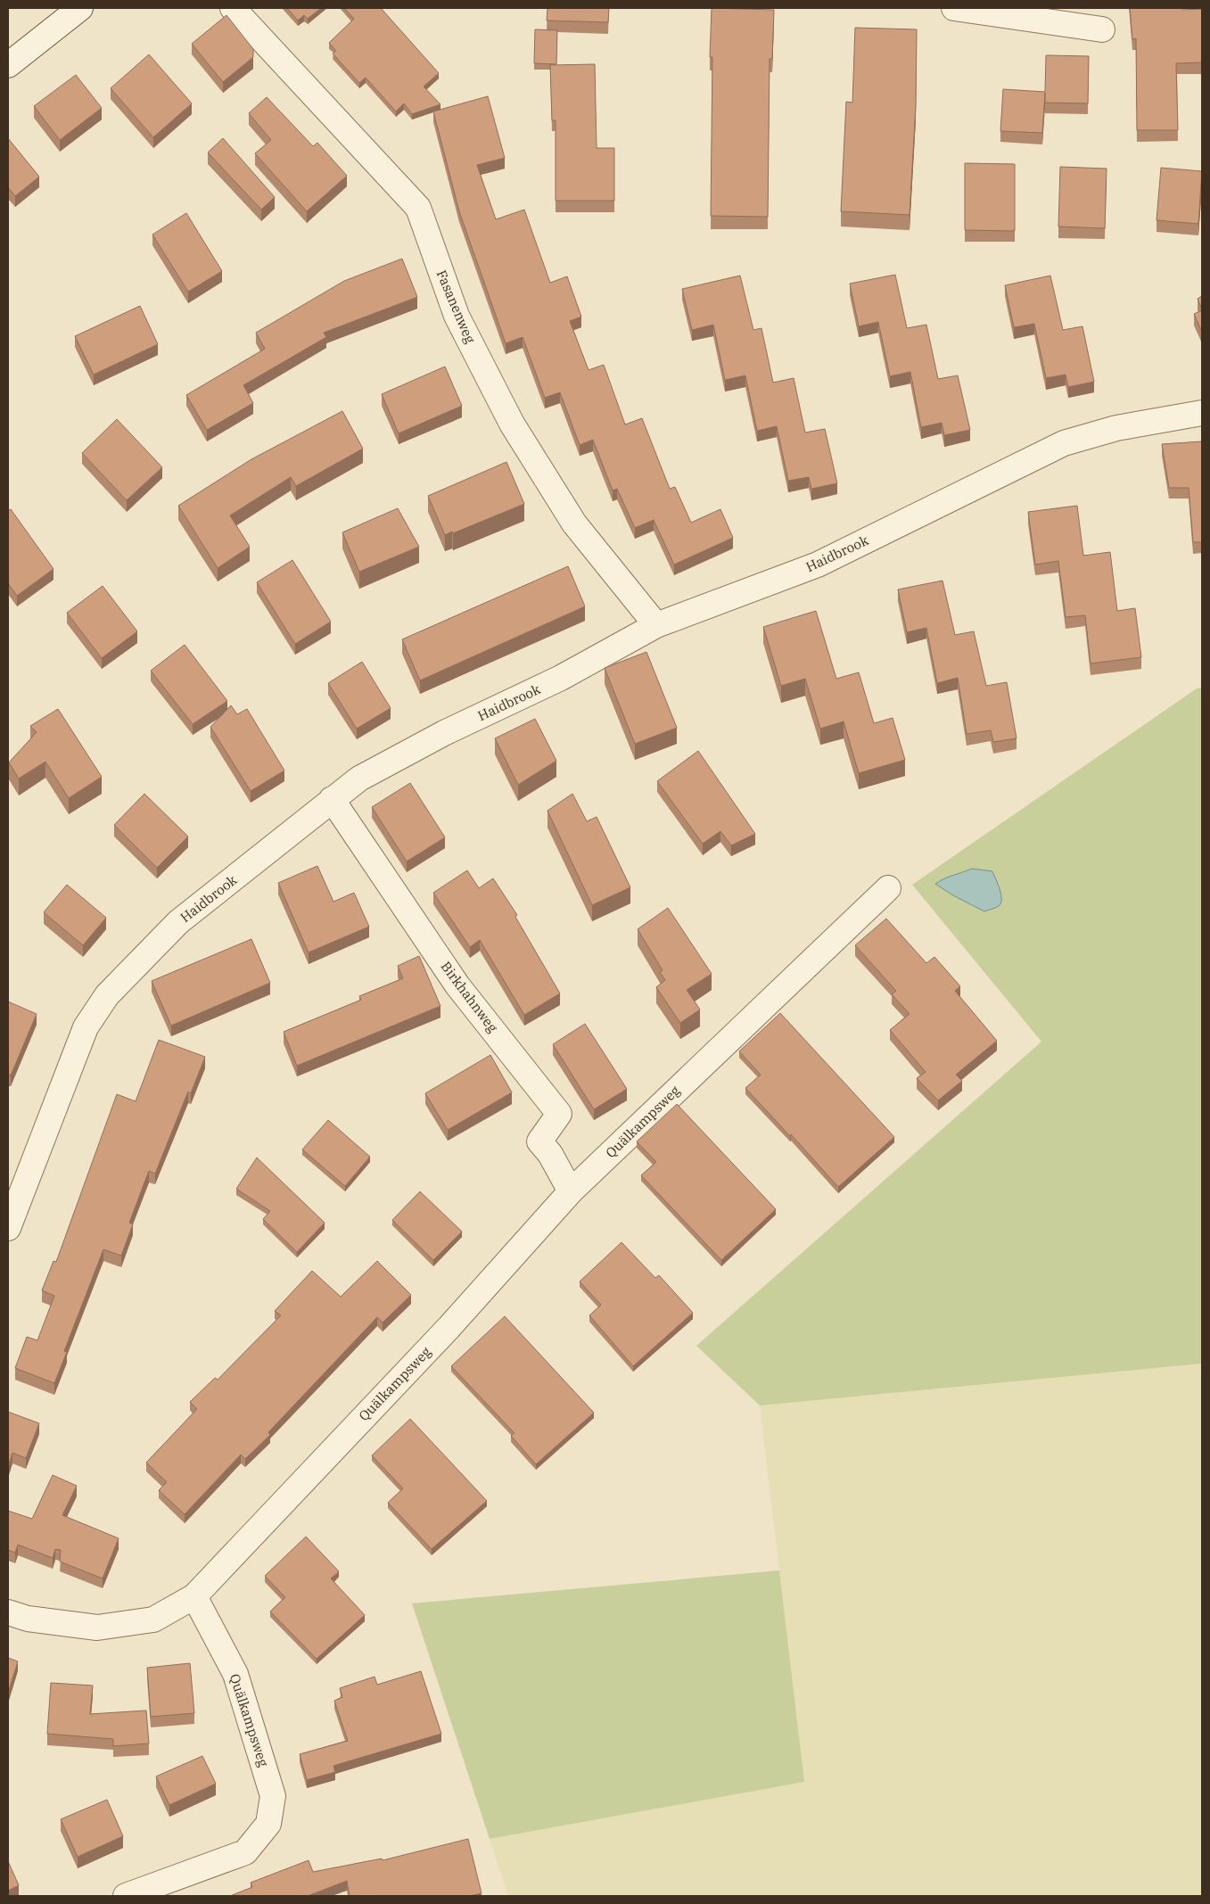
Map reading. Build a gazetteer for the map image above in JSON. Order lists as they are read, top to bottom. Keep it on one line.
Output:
{"streets":{"street":["Fasanenweg","Haidbrook","Birkhahnweg","Quälkampsweg"]},"crossings":[["Fasanenweg","Haidbrook"],["Haidbrook","Birkhahnweg"],["Birkhahnweg","Quälkampsweg"]]}
